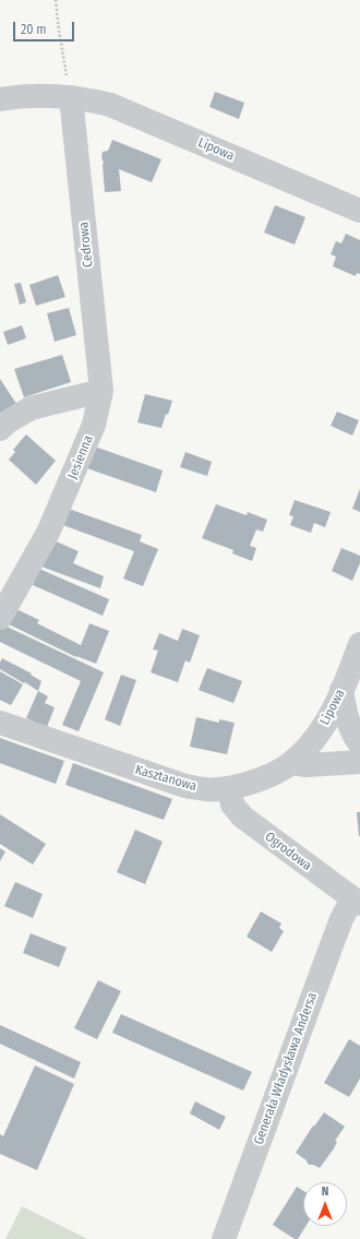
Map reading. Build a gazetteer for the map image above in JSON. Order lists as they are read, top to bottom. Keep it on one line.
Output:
{"streets":{"street":["Lipowa","Cedrowa","Jesienna","Kasztanowa","Ogrodowa","Generała Władysława Andersa"]},"crossings":[["Lipowa","Cedrowa"],["Lipowa","Kasztanowa"],["Cedrowa","Jesienna"],["Kasztanowa","Ogrodowa"],["Ogrodowa","Generała Władysława Andersa"]],"scale_bar":"20 m","north":"top"}
